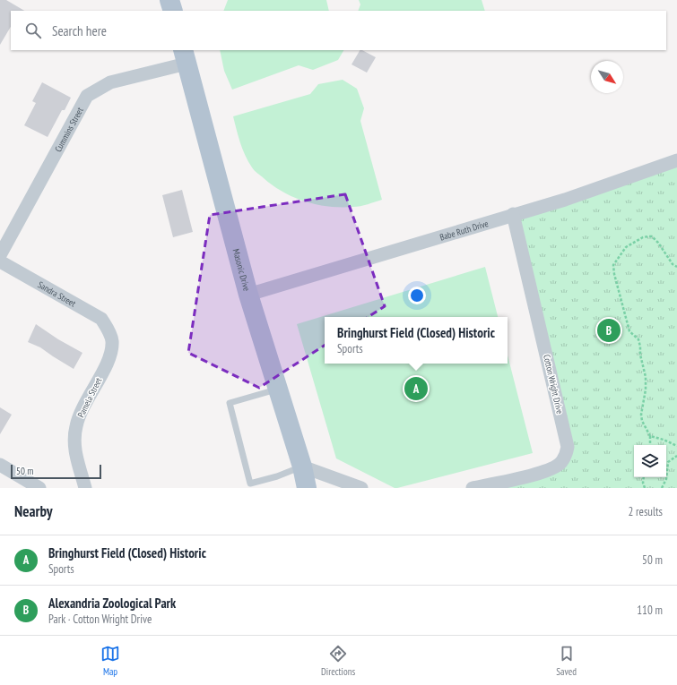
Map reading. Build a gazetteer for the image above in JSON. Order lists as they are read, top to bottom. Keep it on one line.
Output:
{"streets":{"main road":["Masonic Drive"],"street":["Cummins Street","Babe Ruth Drive","Sandra Street","Cotton Wright Drive","Pamela Street"]},"crossings":[["Cummins Street","Masonic Drive"],["Babe Ruth Drive","Masonic Drive"],["Babe Ruth Drive","Cotton Wright Drive"],["Sandra Street","Pamela Street"]],"scale_bar":"50 m","north":"bottom right","page":{"search":"Search here","popup":["Bringhurst Field (Closed) Historic","Sports"],"pins":["B","A"],"scale":"50 m","heading":["Nearby","2 results"],"list":[{"mark":"A","name":"Bringhurst Field (Closed) Historic","note":"Sports","value":"50 m"},{"mark":"B","name":"Alexandria Zoological Park","note":"Park · Cotton Wright Drive","value":"110 m"}],"nav":["Map","Directions","Saved"]}}
